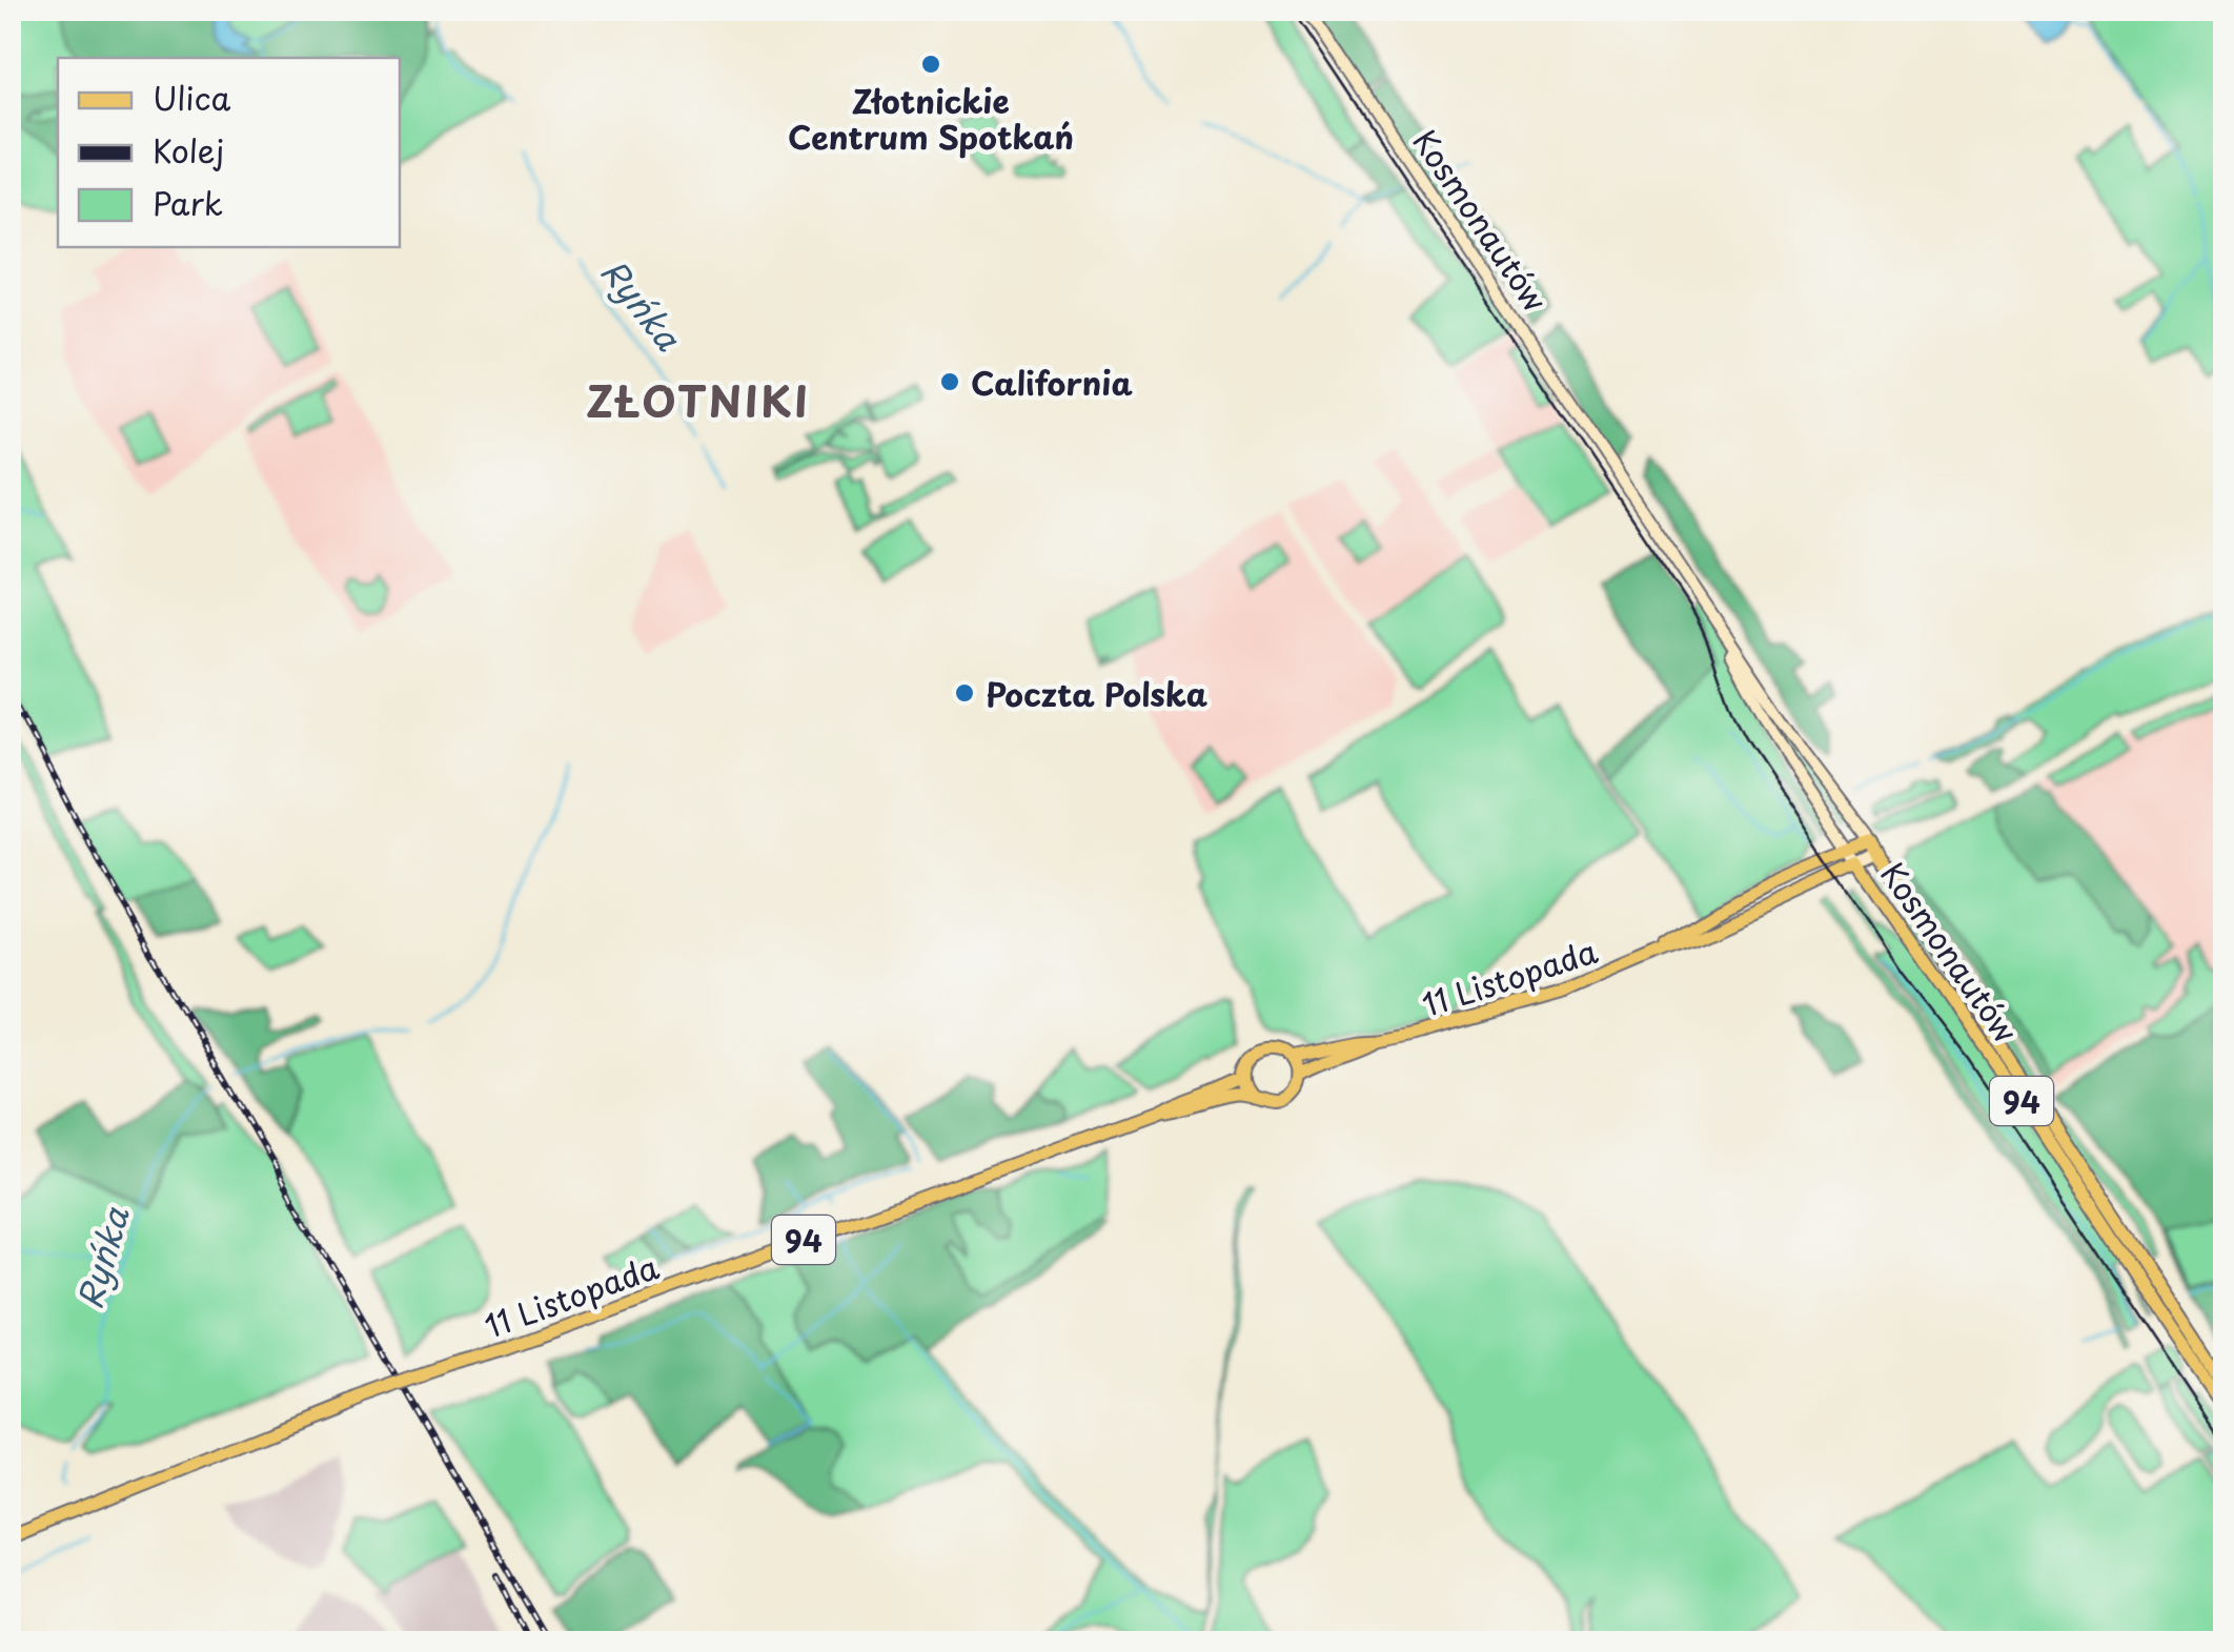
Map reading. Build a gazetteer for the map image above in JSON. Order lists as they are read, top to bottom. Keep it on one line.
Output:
{"streets":{"main road":["Kosmonautów","11 Listopada","94"]},"crossings":[["Kosmonautów","11 Listopada"],["11 Listopada","94"]],"districts":["ZŁOTNIKI"],"water":["Ryńka"],"places":["Złotnickie Centrum Spotkań","California","Poczta Polska"],"legend":["Ulica","Kolej","Park"]}
